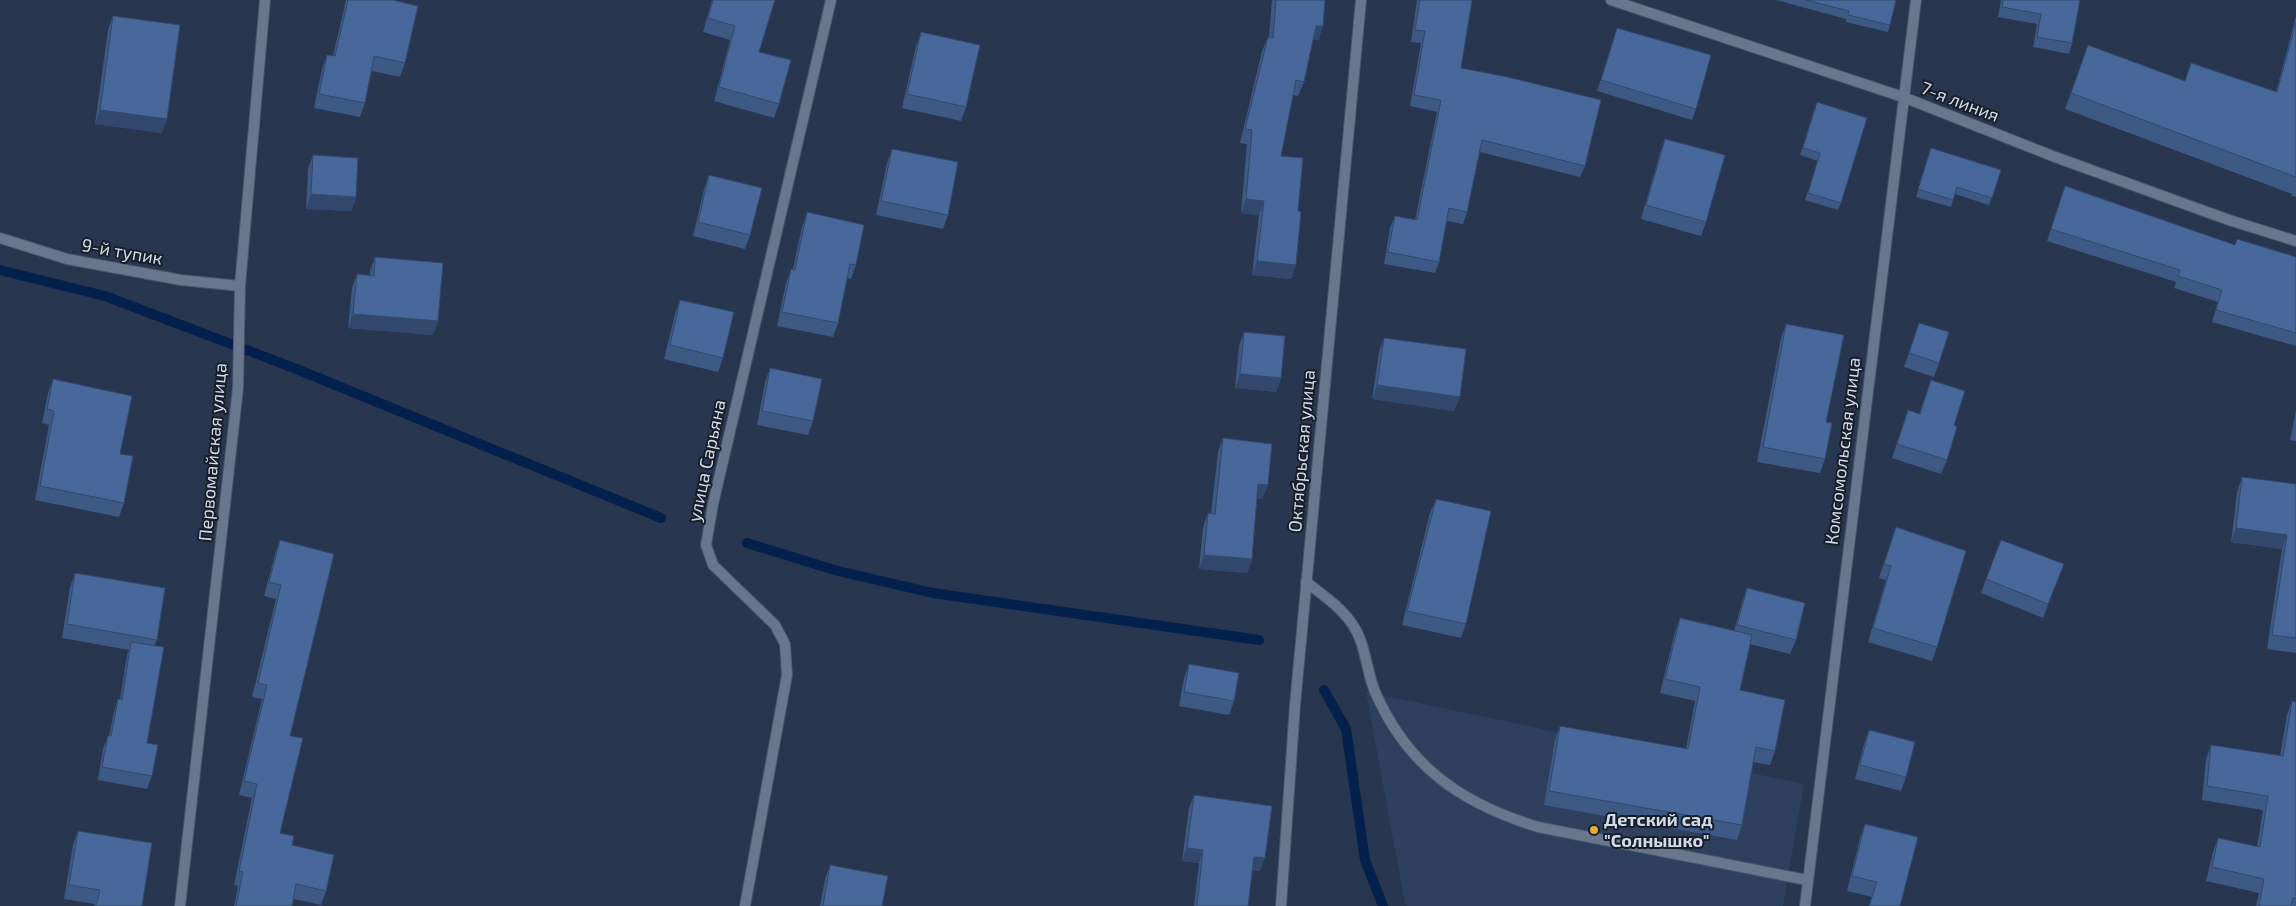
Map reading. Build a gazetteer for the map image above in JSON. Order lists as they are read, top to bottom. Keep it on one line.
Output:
{"streets":{"street":["7-я линия","9-й тупик","Октябрьская улица","Комсомольская улица","Первомайская улица","улица Сарьяна"]},"crossings":[["7-я линия","Комсомольская улица"],["9-й тупик","Первомайская улица"]],"places":["Детский сад \"Солнышко\""]}
